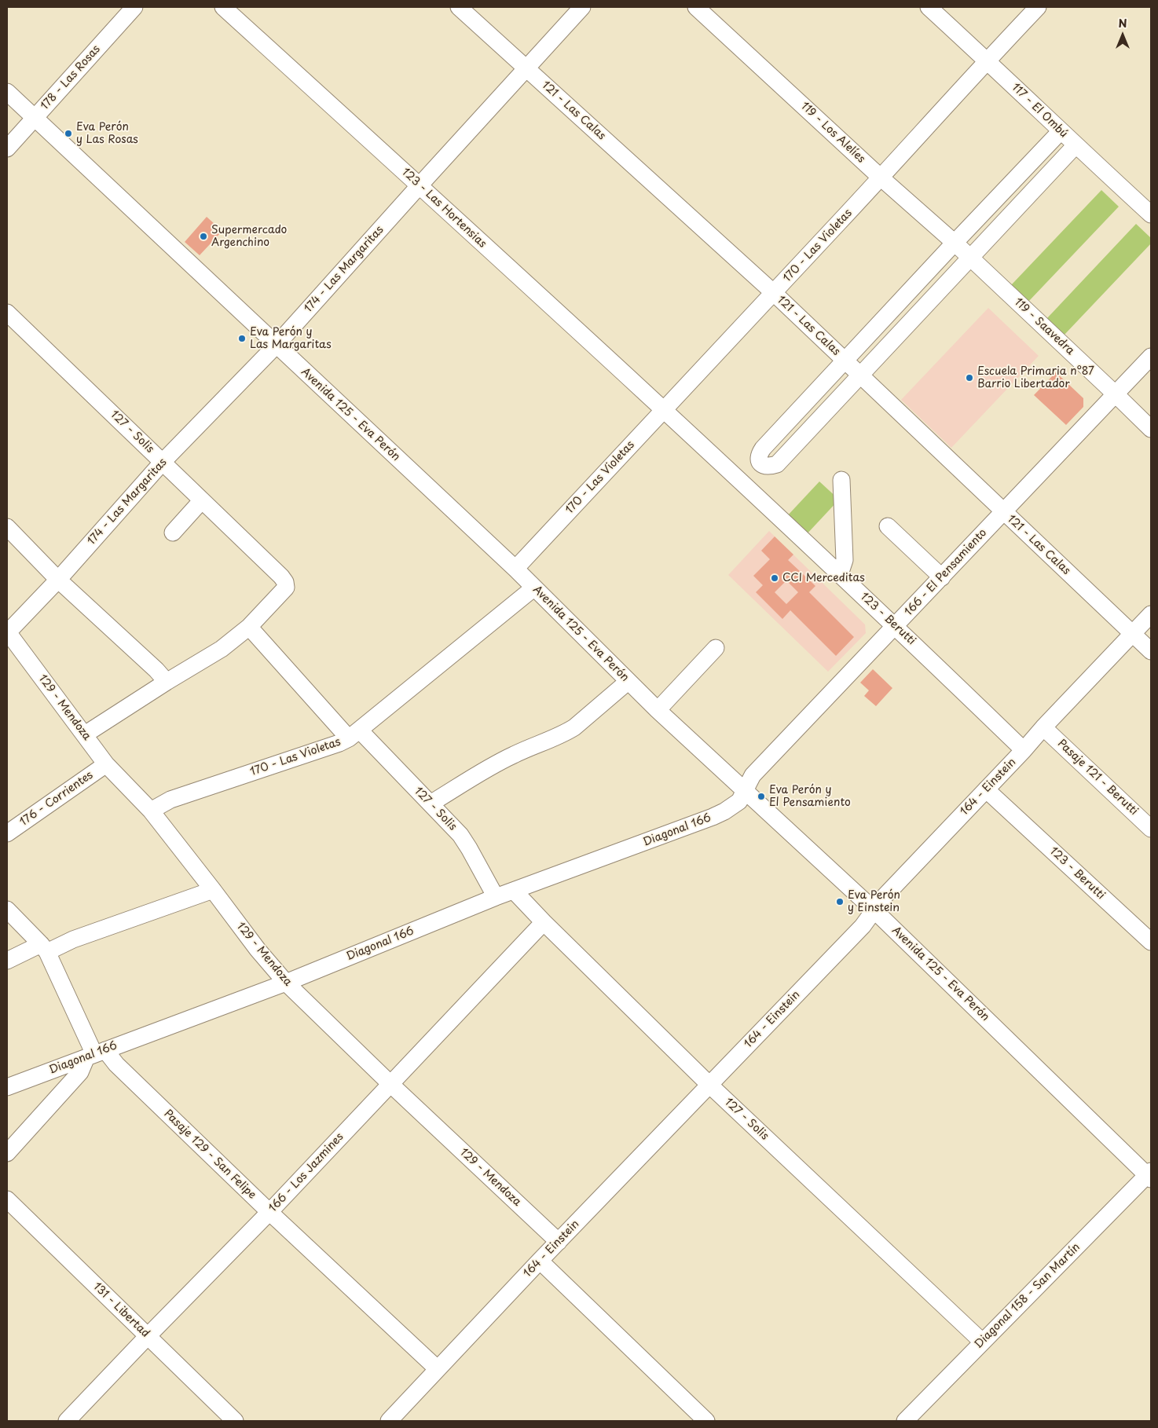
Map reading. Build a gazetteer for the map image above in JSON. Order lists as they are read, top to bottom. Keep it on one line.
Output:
{"streets":{"street":["178 - Las Rosas","121 - Las Calas","117 - El Ombú","119 - Los Alelíes","123 - Las Hortensias","170 - Las Violetas","174 - Las Margaritas","119 - Saavedra","Avenida 125 - Eva Perón","127 - Solis","166 - El Pensamiento","123 - Berutti","129 - Mendoza","Pasaje 121 - Berutti","164 - Einstein","176 - Corrientes","Diagonal 166","Pasaje 129 - San Felipe","166 - Los Jazmines","Diagonal 158 - San Martín","131 - Libertad"]},"crossings":[["178 - Las Rosas","Avenida 125 - Eva Perón"],["121 - Las Calas","170 - Las Violetas"],["121 - Las Calas","174 - Las Margaritas"],["121 - Las Calas","166 - El Pensamiento"],["121 - Las Calas","164 - Einstein"],["117 - El Ombú","170 - Las Violetas"],["119 - Los Alelíes","170 - Las Violetas"],["119 - Los Alelíes","119 - Saavedra"],["123 - Las Hortensias","170 - Las Violetas"],["123 - Las Hortensias","174 - Las Margaritas"],["123 - Las Hortensias","123 - Berutti"],["170 - Las Violetas","Avenida 125 - Eva Perón"],["170 - Las Violetas","127 - Solis"],["170 - Las Violetas","123 - Berutti"],["170 - Las Violetas","129 - Mendoza"],["174 - Las Margaritas","Avenida 125 - Eva Perón"],["174 - Las Margaritas","127 - Solis"],["174 - Las Margaritas","129 - Mendoza"],["119 - Saavedra","166 - El Pensamiento"],["Avenida 125 - Eva Perón","166 - El Pensamiento"],["Avenida 125 - Eva Perón","164 - Einstein"],["Avenida 125 - Eva Perón","Diagonal 166"],["Avenida 125 - Eva Perón","Diagonal 158 - San Martín"],["127 - Solis","164 - Einstein"],["127 - Solis","Diagonal 166"],["127 - Solis","166 - Los Jazmines"],["127 - Solis","Diagonal 158 - San Martín"],["166 - El Pensamiento","123 - Berutti"],["166 - El Pensamiento","Diagonal 166"],["123 - Berutti","164 - Einstein"],["129 - Mendoza","164 - Einstein"],["129 - Mendoza","176 - Corrientes"],["129 - Mendoza","Diagonal 166"],["129 - Mendoza","166 - Los Jazmines"],["Pasaje 121 - Berutti","164 - Einstein"],["164 - Einstein","Pasaje 129 - San Felipe"],["Diagonal 166","Pasaje 129 - San Felipe"],["Pasaje 129 - San Felipe","166 - Los Jazmines"],["166 - Los Jazmines","131 - Libertad"]],"places":["Eva Perón y Las Rosas","Supermercado Argenchino","Eva Perón y Las Margaritas","Escuela Primaria n°87 Barrio Libertador","CCI Merceditas","Eva Perón y El Pensamiento","Eva Perón y Einstein"],"north":"top"}
